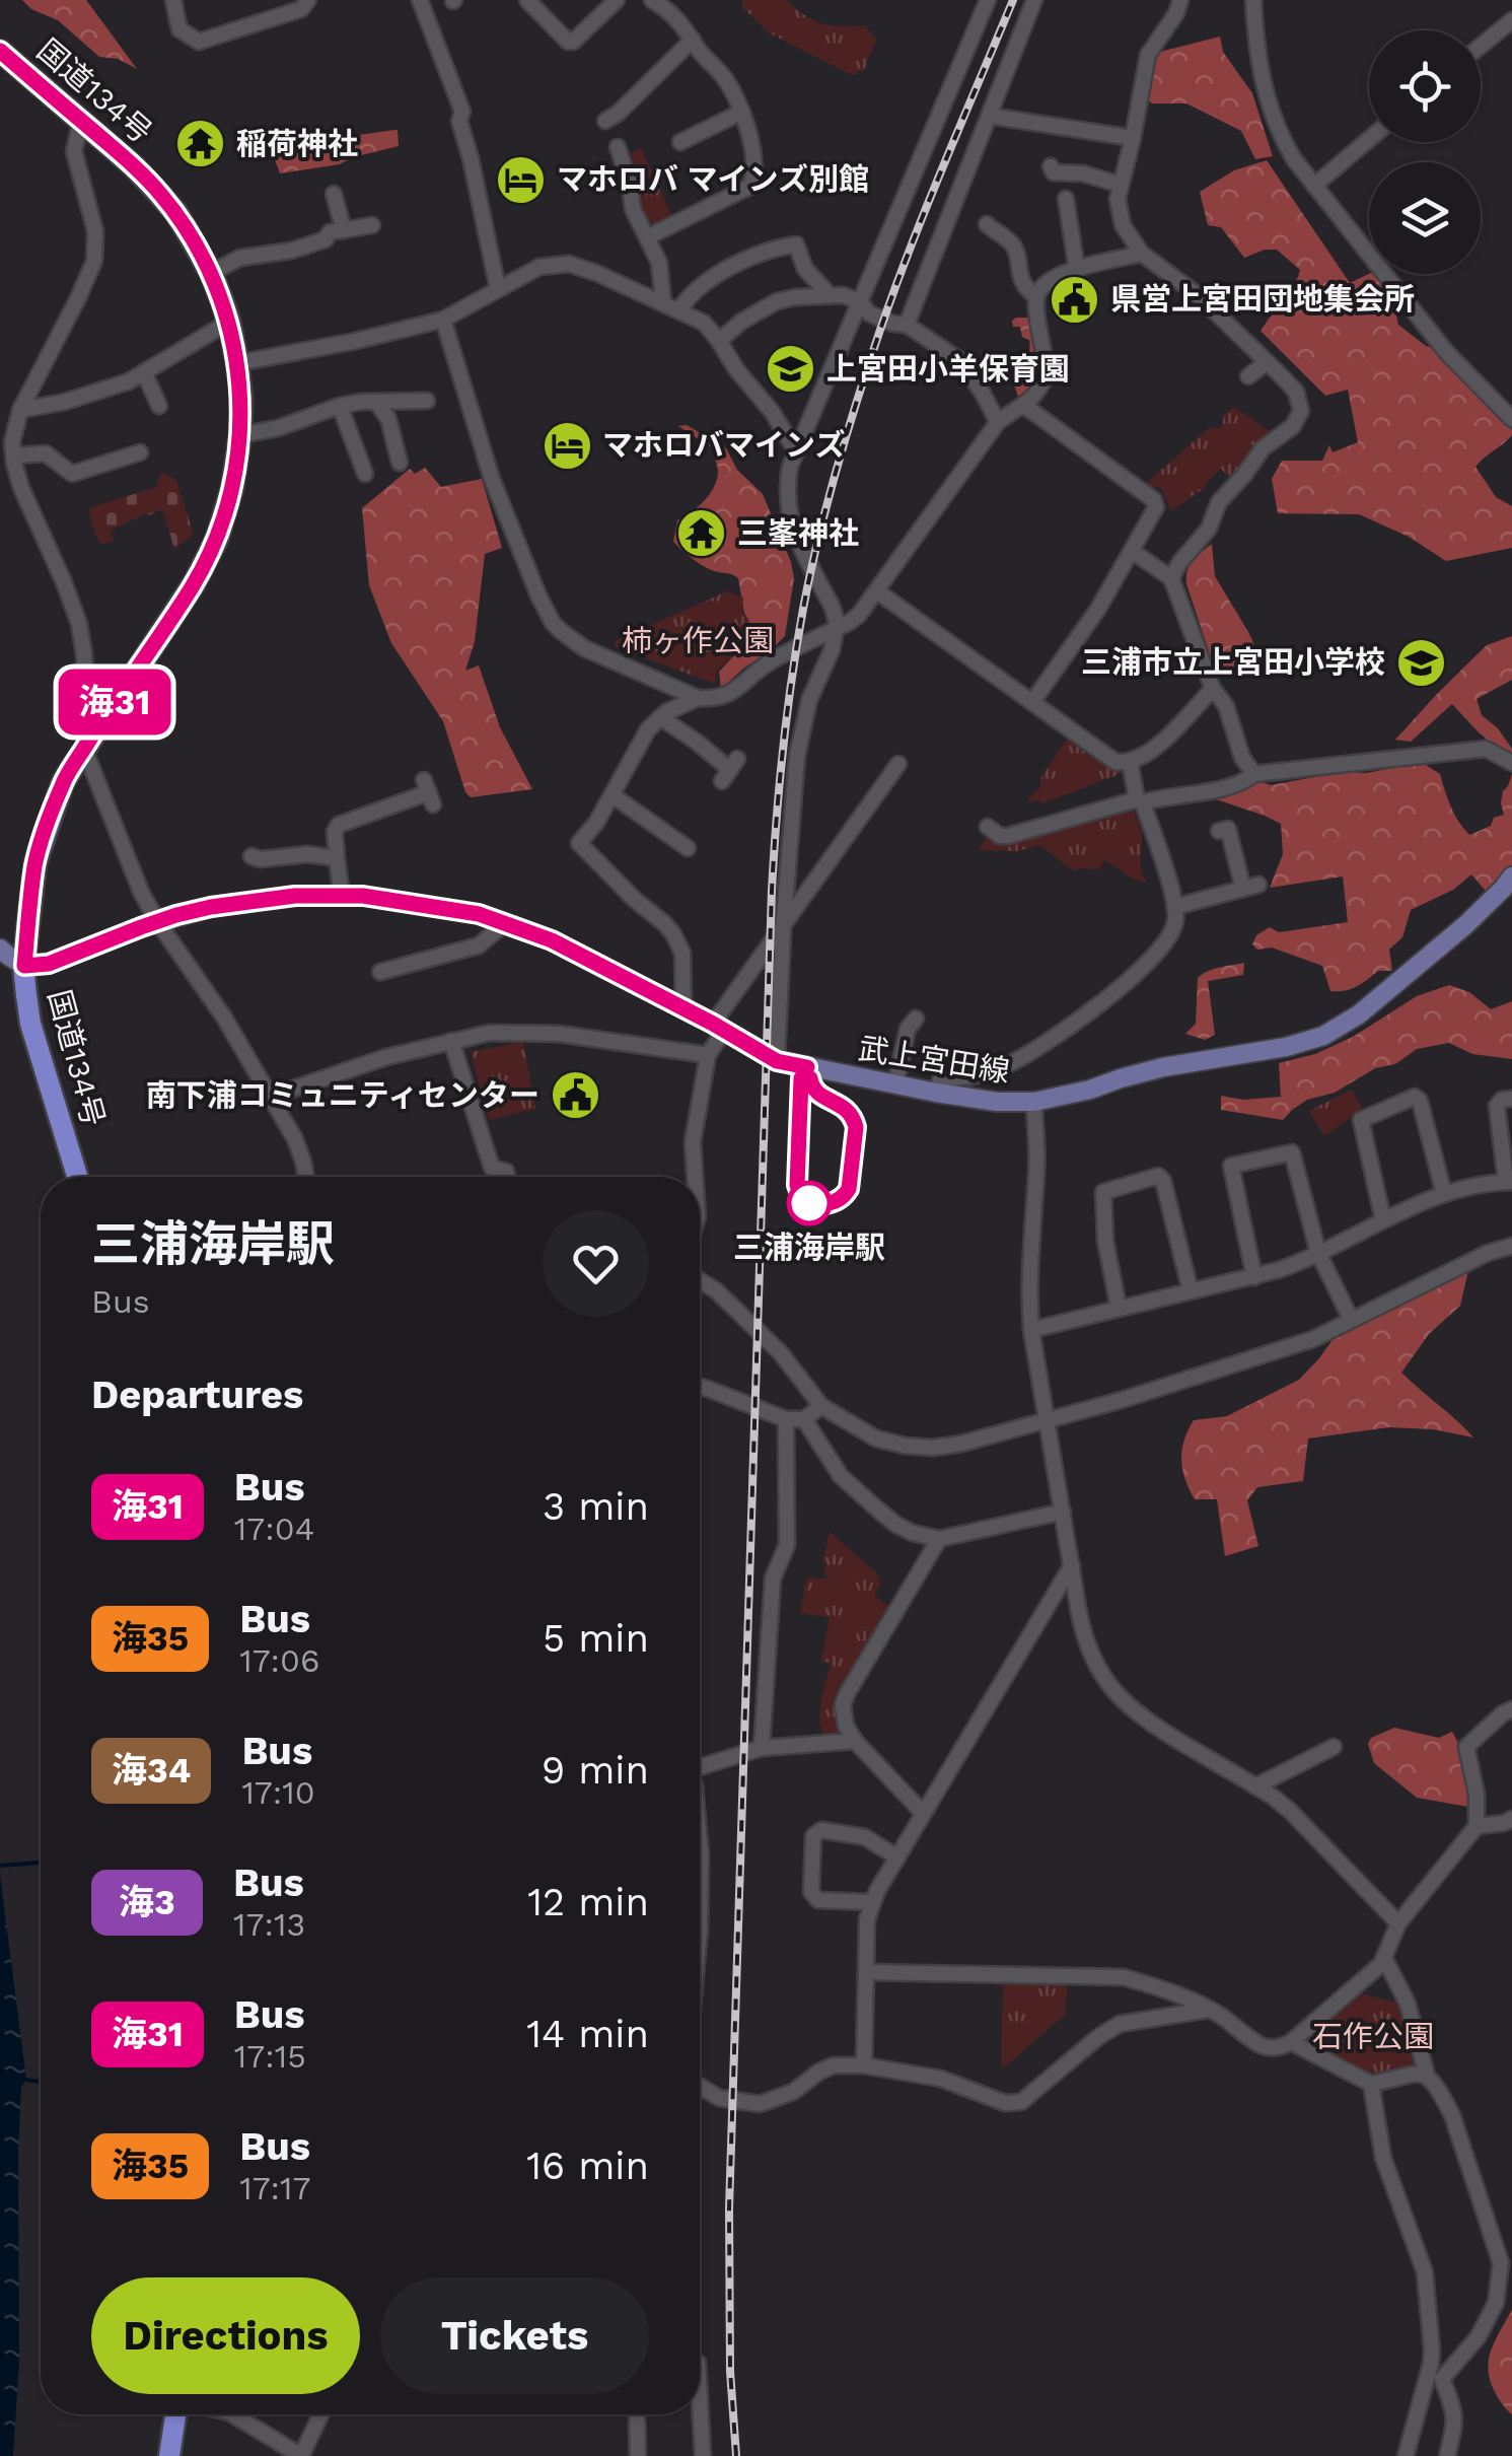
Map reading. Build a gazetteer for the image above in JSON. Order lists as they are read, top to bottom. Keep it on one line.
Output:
{"streets":{"highway":["国道134号"],"main road":["武上宮田線"]},"crossings":[["国道134号","武上宮田線"]],"parks":["柿ヶ作公園","石作公園"],"places":{"temple":["稲荷神社","三峯神社"],"hotel":["マホロバ マインズ別館","マホロバマインズ"],"public building":["県営上宮田団地集会所","南下浦コミュニティセンター"],"school or university":["上宮田小羊保育園","三浦市立上宮田小学校"],"other":["三浦海岸駅"]},"lines":["bus line 海31"],"page":{"on_map":"海31","heading":[["三浦海岸駅","Bus"],"Departures"],"list":[{"mark":"海31","name":"Bus","note":"17:04","value":"3 min"},{"mark":"海35","name":"Bus","note":"17:06","value":"5 min"},{"mark":"海34","name":"Bus","note":"17:10","value":"9 min"},{"mark":"海3","name":"Bus","note":"17:13","value":"12 min"},{"mark":"海31","name":"Bus","note":"17:15","value":"14 min"},{"mark":"海35","name":"Bus","note":"17:17","value":"16 min"}],"buttons":["Directions","Tickets"]}}
